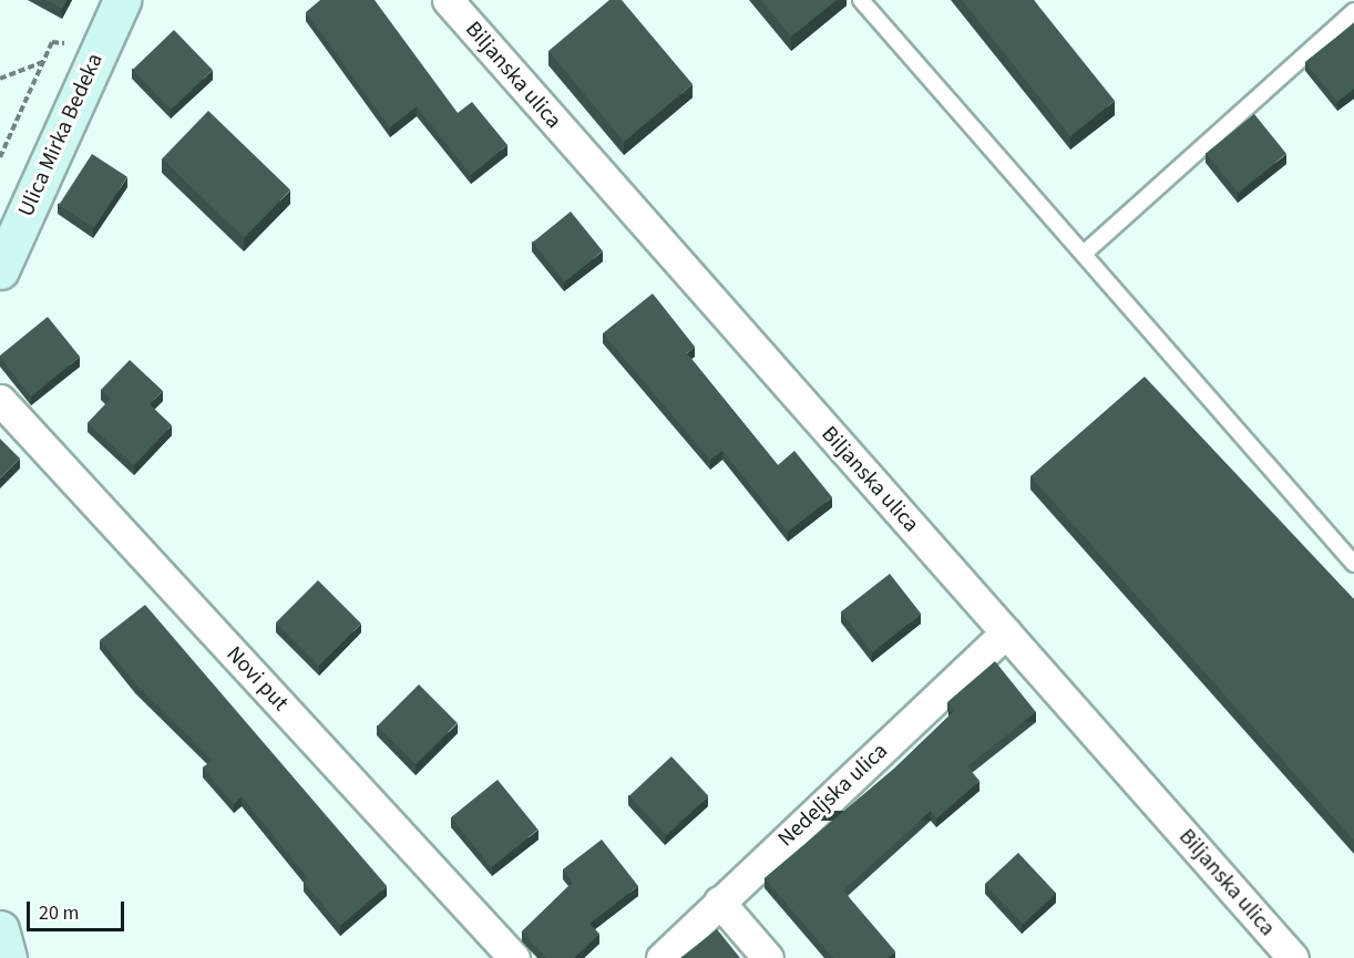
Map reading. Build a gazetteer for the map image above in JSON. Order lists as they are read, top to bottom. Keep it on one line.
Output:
{"streets":{"main road":["Ulica Mirka Bedeka"],"street":["Biljanska ulica","Novi put","Nedeljska ulica"]},"crossings":[["Biljanska ulica","Nedeljska ulica"]],"scale_bar":"20 m"}
